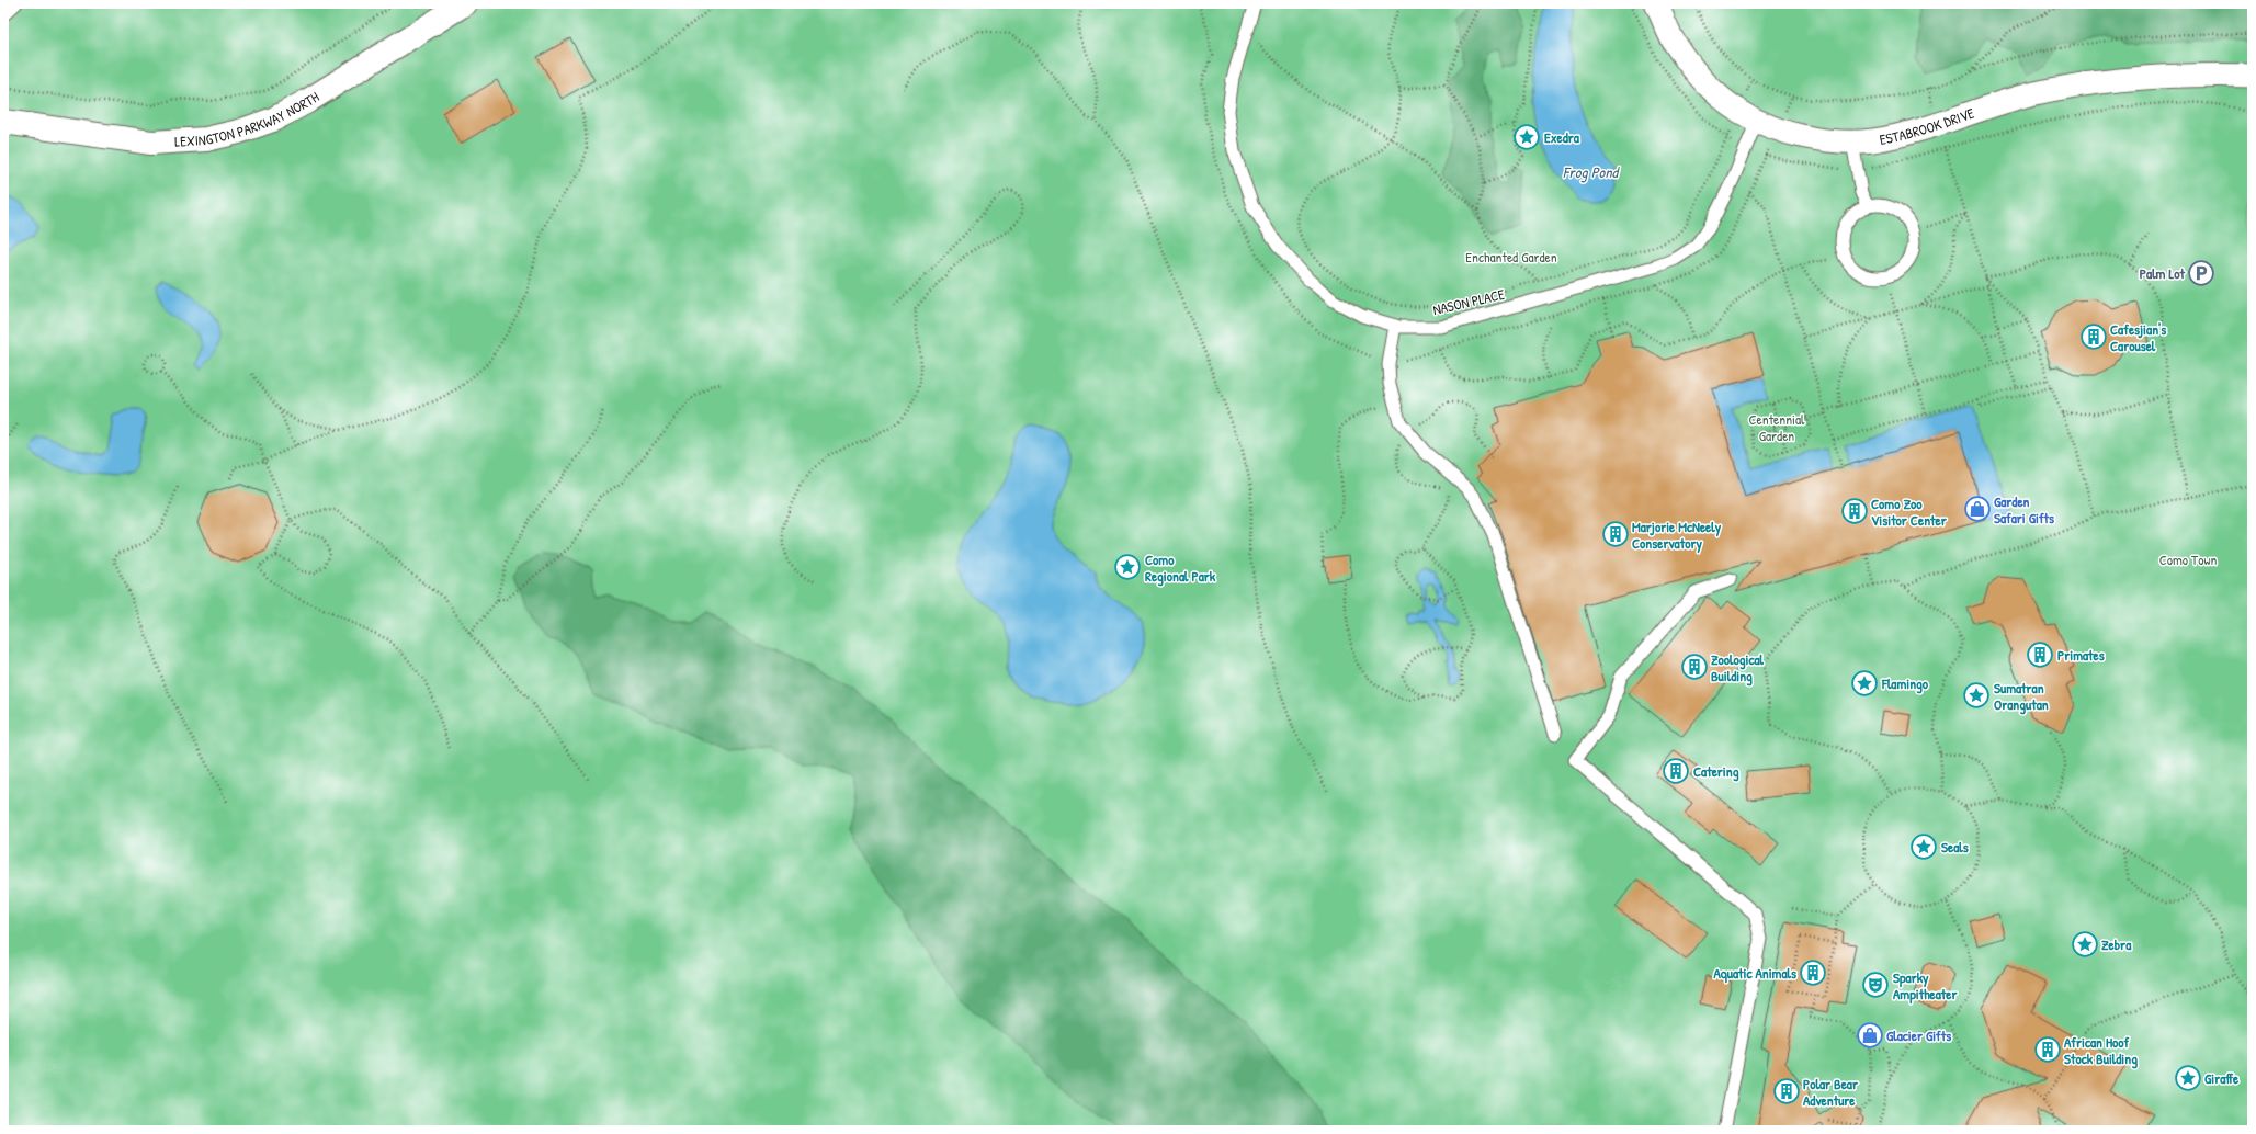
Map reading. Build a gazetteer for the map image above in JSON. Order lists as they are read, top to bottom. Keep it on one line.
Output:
{"streets":{"main road":["LEXINGTON PARKWAY NORTH"],"street":["ESTABROOK DRIVE"],"lane":["NASON PLACE"]},"crossings":[["ESTABROOK DRIVE","NASON PLACE"]],"water":["Frog Pond"],"parks":["Enchanted Garden","Centennial Garden","Como Town"],"places":{"place":["Exedra","Como Regional Park","Flamingo","Sumatran Orangutan","Seals","Zebra","Giraffe"],"parking":["Palm Lot"],"building":["Cafesjian's Carousel","Como Zoo Visitor Center","Marjorie McNeely Conservatory","Primates","Zoological Building","Catering","Aquatic Animals","African Hoof Stock Building","Polar Bear Adventure"],"shop":["Garden Safari Gifts","Glacier Gifts"],"theatre":["Sparky Ampitheater"]}}
